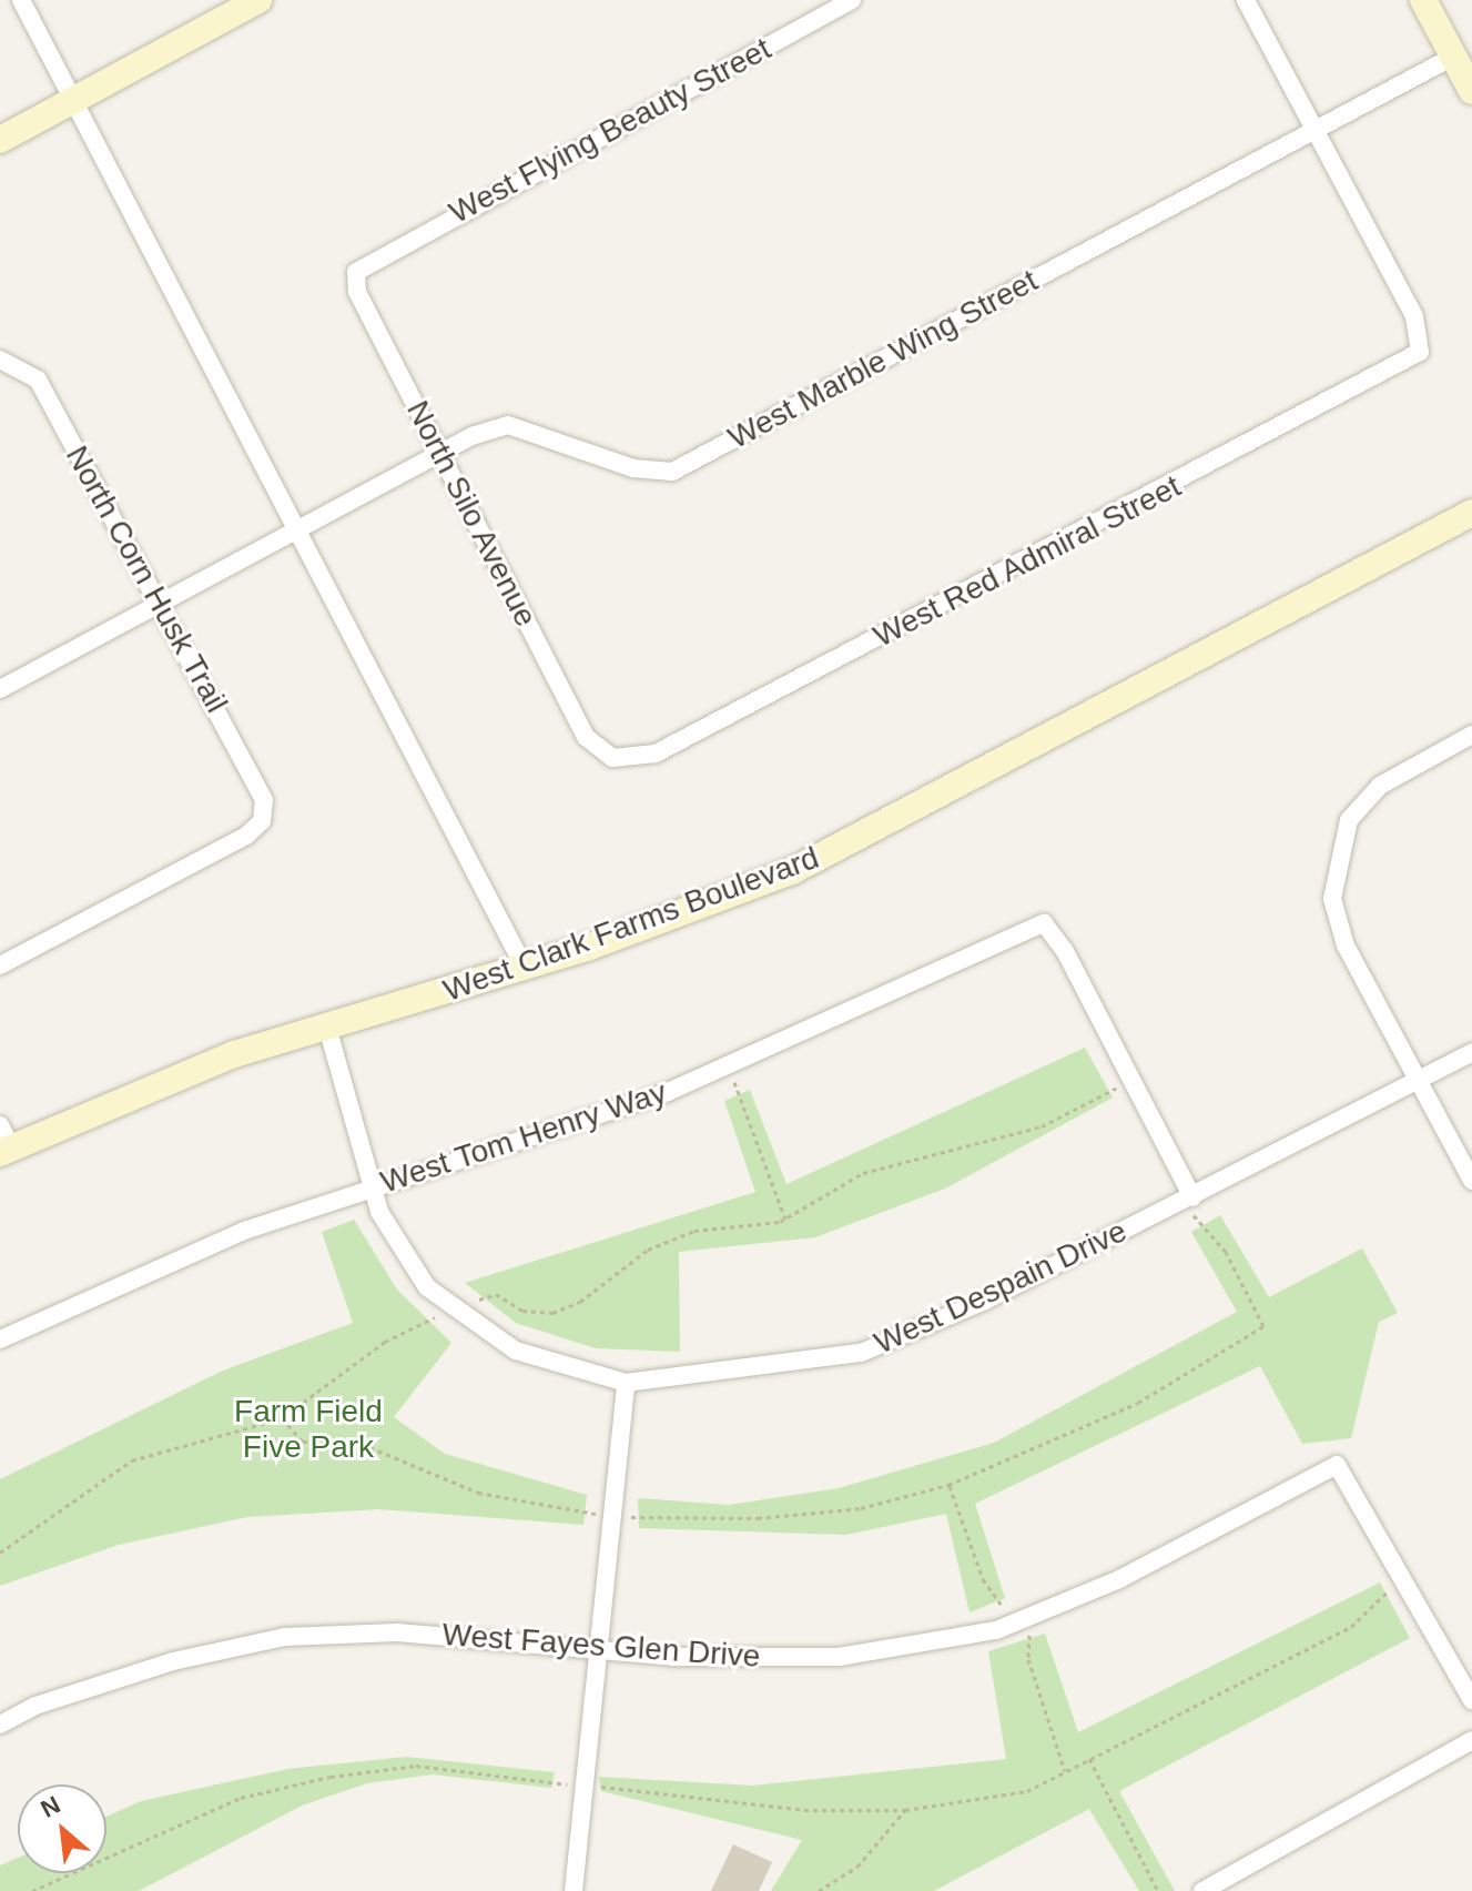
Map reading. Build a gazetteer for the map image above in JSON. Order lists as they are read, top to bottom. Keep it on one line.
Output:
{"streets":{"street":["West Flying Beauty Street","West Marble Wing Street","North Silo Avenue","West Red Admiral Street","North Corn Husk Trail","West Clark Farms Boulevard","West Tom Henry Way","West Despain Drive","West Fayes Glen Drive"]},"crossings":[["West Flying Beauty Street","North Silo Avenue"],["West Marble Wing Street","North Silo Avenue"],["West Marble Wing Street","West Red Admiral Street"],["West Marble Wing Street","North Corn Husk Trail"],["North Silo Avenue","West Red Admiral Street"],["West Clark Farms Boulevard","West Despain Drive"],["West Tom Henry Way","West Despain Drive"]],"parks":["Farm Field Five Park"],"north":"top left"}
